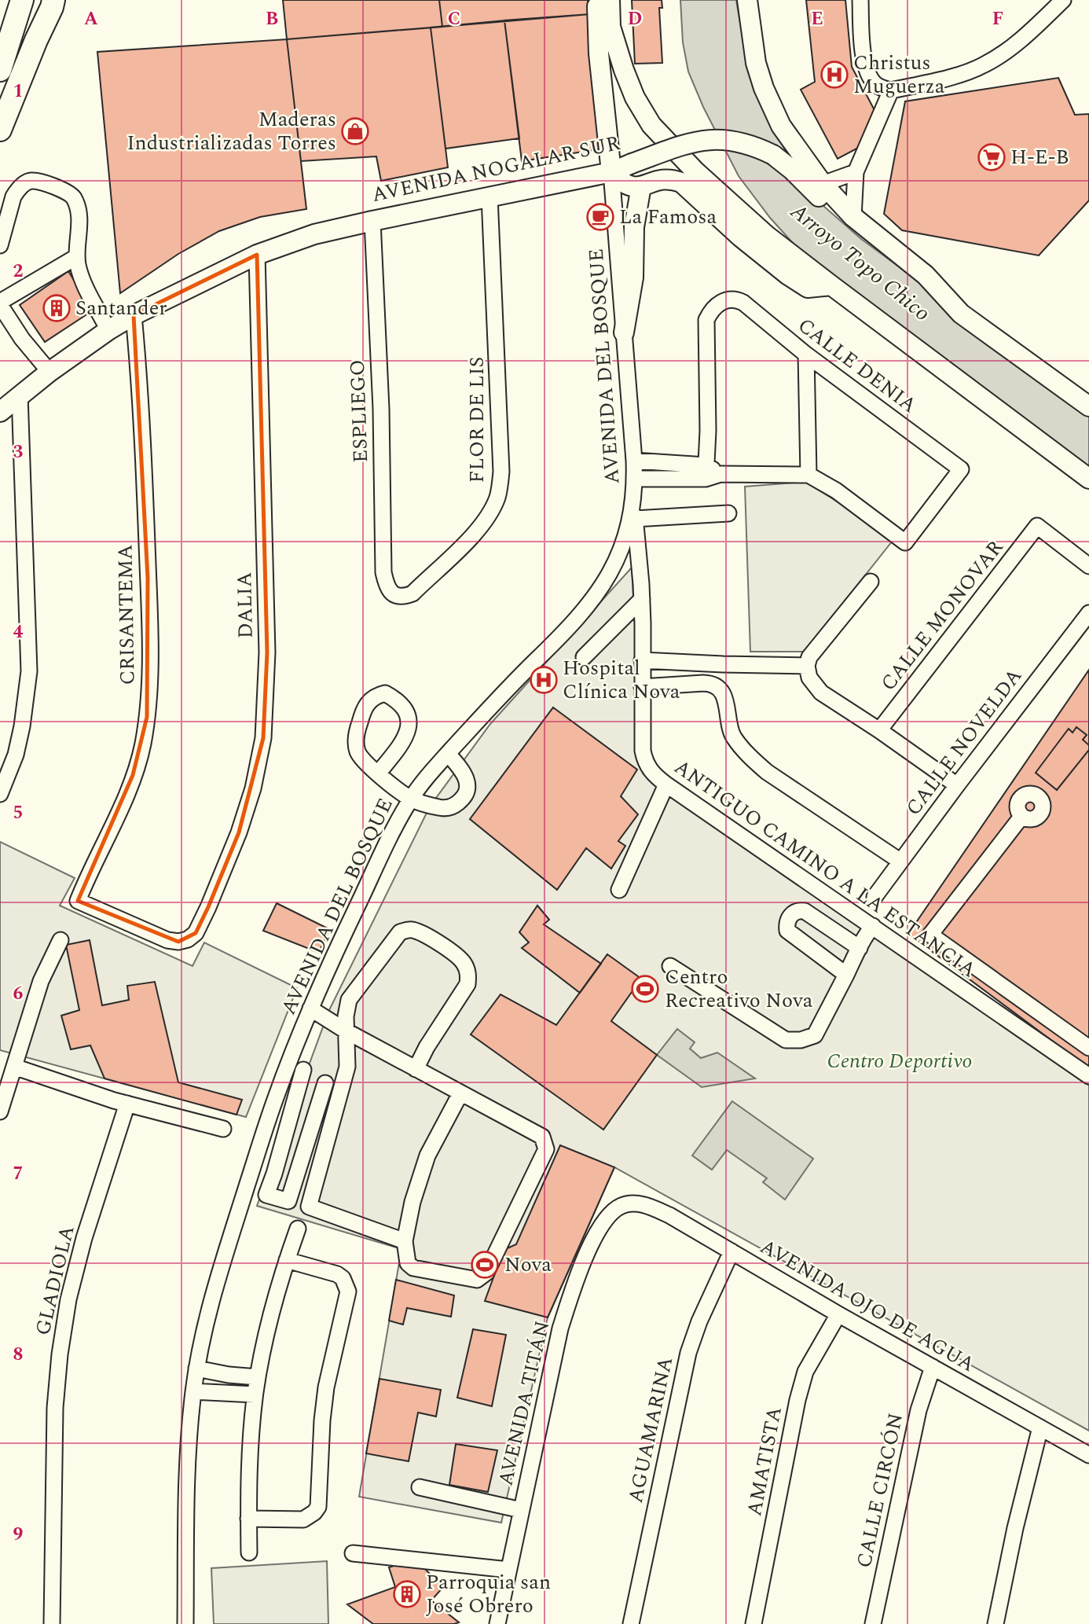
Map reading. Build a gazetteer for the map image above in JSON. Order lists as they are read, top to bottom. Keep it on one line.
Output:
{"streets":{"main road":["AVENIDA NOGALAR SUR"],"street":["CALLE DENIA","AVENIDA DEL BOSQUE","ESPLIEGO","FLOR DE LIS","DALIA","CRISANTEMA","CALLE MONOVAR","CALLE NOVELDA","ANTIGUO CAMINO A LA ESTANCIA","GLADIOLA","AVENIDA OJO DE AGUA","AVENIDA TITÁN","AGUAMARINA","AMATISTA","CALLE CIRCÓN"]},"crossings":[["AVENIDA NOGALAR SUR","AVENIDA DEL BOSQUE"],["AVENIDA NOGALAR SUR","ESPLIEGO"],["AVENIDA NOGALAR SUR","FLOR DE LIS"],["AVENIDA NOGALAR SUR","DALIA"],["AVENIDA NOGALAR SUR","CRISANTEMA"],["AVENIDA DEL BOSQUE","ANTIGUO CAMINO A LA ESTANCIA"],["ESPLIEGO","FLOR DE LIS"],["DALIA","CRISANTEMA"],["AVENIDA OJO DE AGUA","AVENIDA TITÁN"],["AVENIDA OJO DE AGUA","AGUAMARINA"],["AVENIDA OJO DE AGUA","AMATISTA"],["AVENIDA OJO DE AGUA","CALLE CIRCÓN"]],"water":["Arroyo Topo Chico"],"parks":["Centro Deportivo"],"places":{"hospital":["Christus Muguerza","Hospital Clínica Nova"],"shop":["Maderas Industrializadas Torres"],"supermarket":["H-E-B"],"cafe":["La Famosa"],"building":["Santander","Parroquia san José Obrero"],"sports":["Centro Recreativo Nova","Nova"]},"grid":{"columns":["A","B","C","D","E","F"],"rows":["1","2","3","4","5","6","7","8","9"]}}
